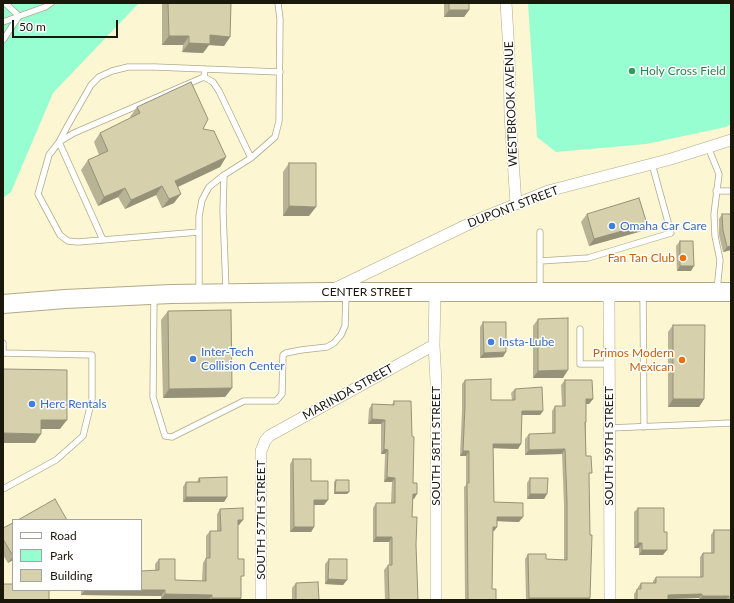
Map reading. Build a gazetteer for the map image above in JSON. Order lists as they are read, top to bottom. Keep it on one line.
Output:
{"streets":{"main road":["CENTER STREET"],"street":["WESTBROOK AVENUE","DUPONT STREET","MARINDA STREET","SOUTH 58TH STREET","SOUTH 59TH STREET","SOUTH 57TH STREET"]},"crossings":[["WESTBROOK AVENUE","DUPONT STREET"],["DUPONT STREET","CENTER STREET"],["CENTER STREET","SOUTH 58TH STREET"],["CENTER STREET","SOUTH 59TH STREET"],["MARINDA STREET","SOUTH 58TH STREET"],["MARINDA STREET","SOUTH 57TH STREET"]],"places":["Holy Cross Field","Omaha Car Care","Fan Tan Club","Insta-Lube","Inter-Tech Collision Center","Primos Modern Mexican","Herc Rentals"],"legend":["Road","Park","Building"],"scale_bar":"50 m"}
